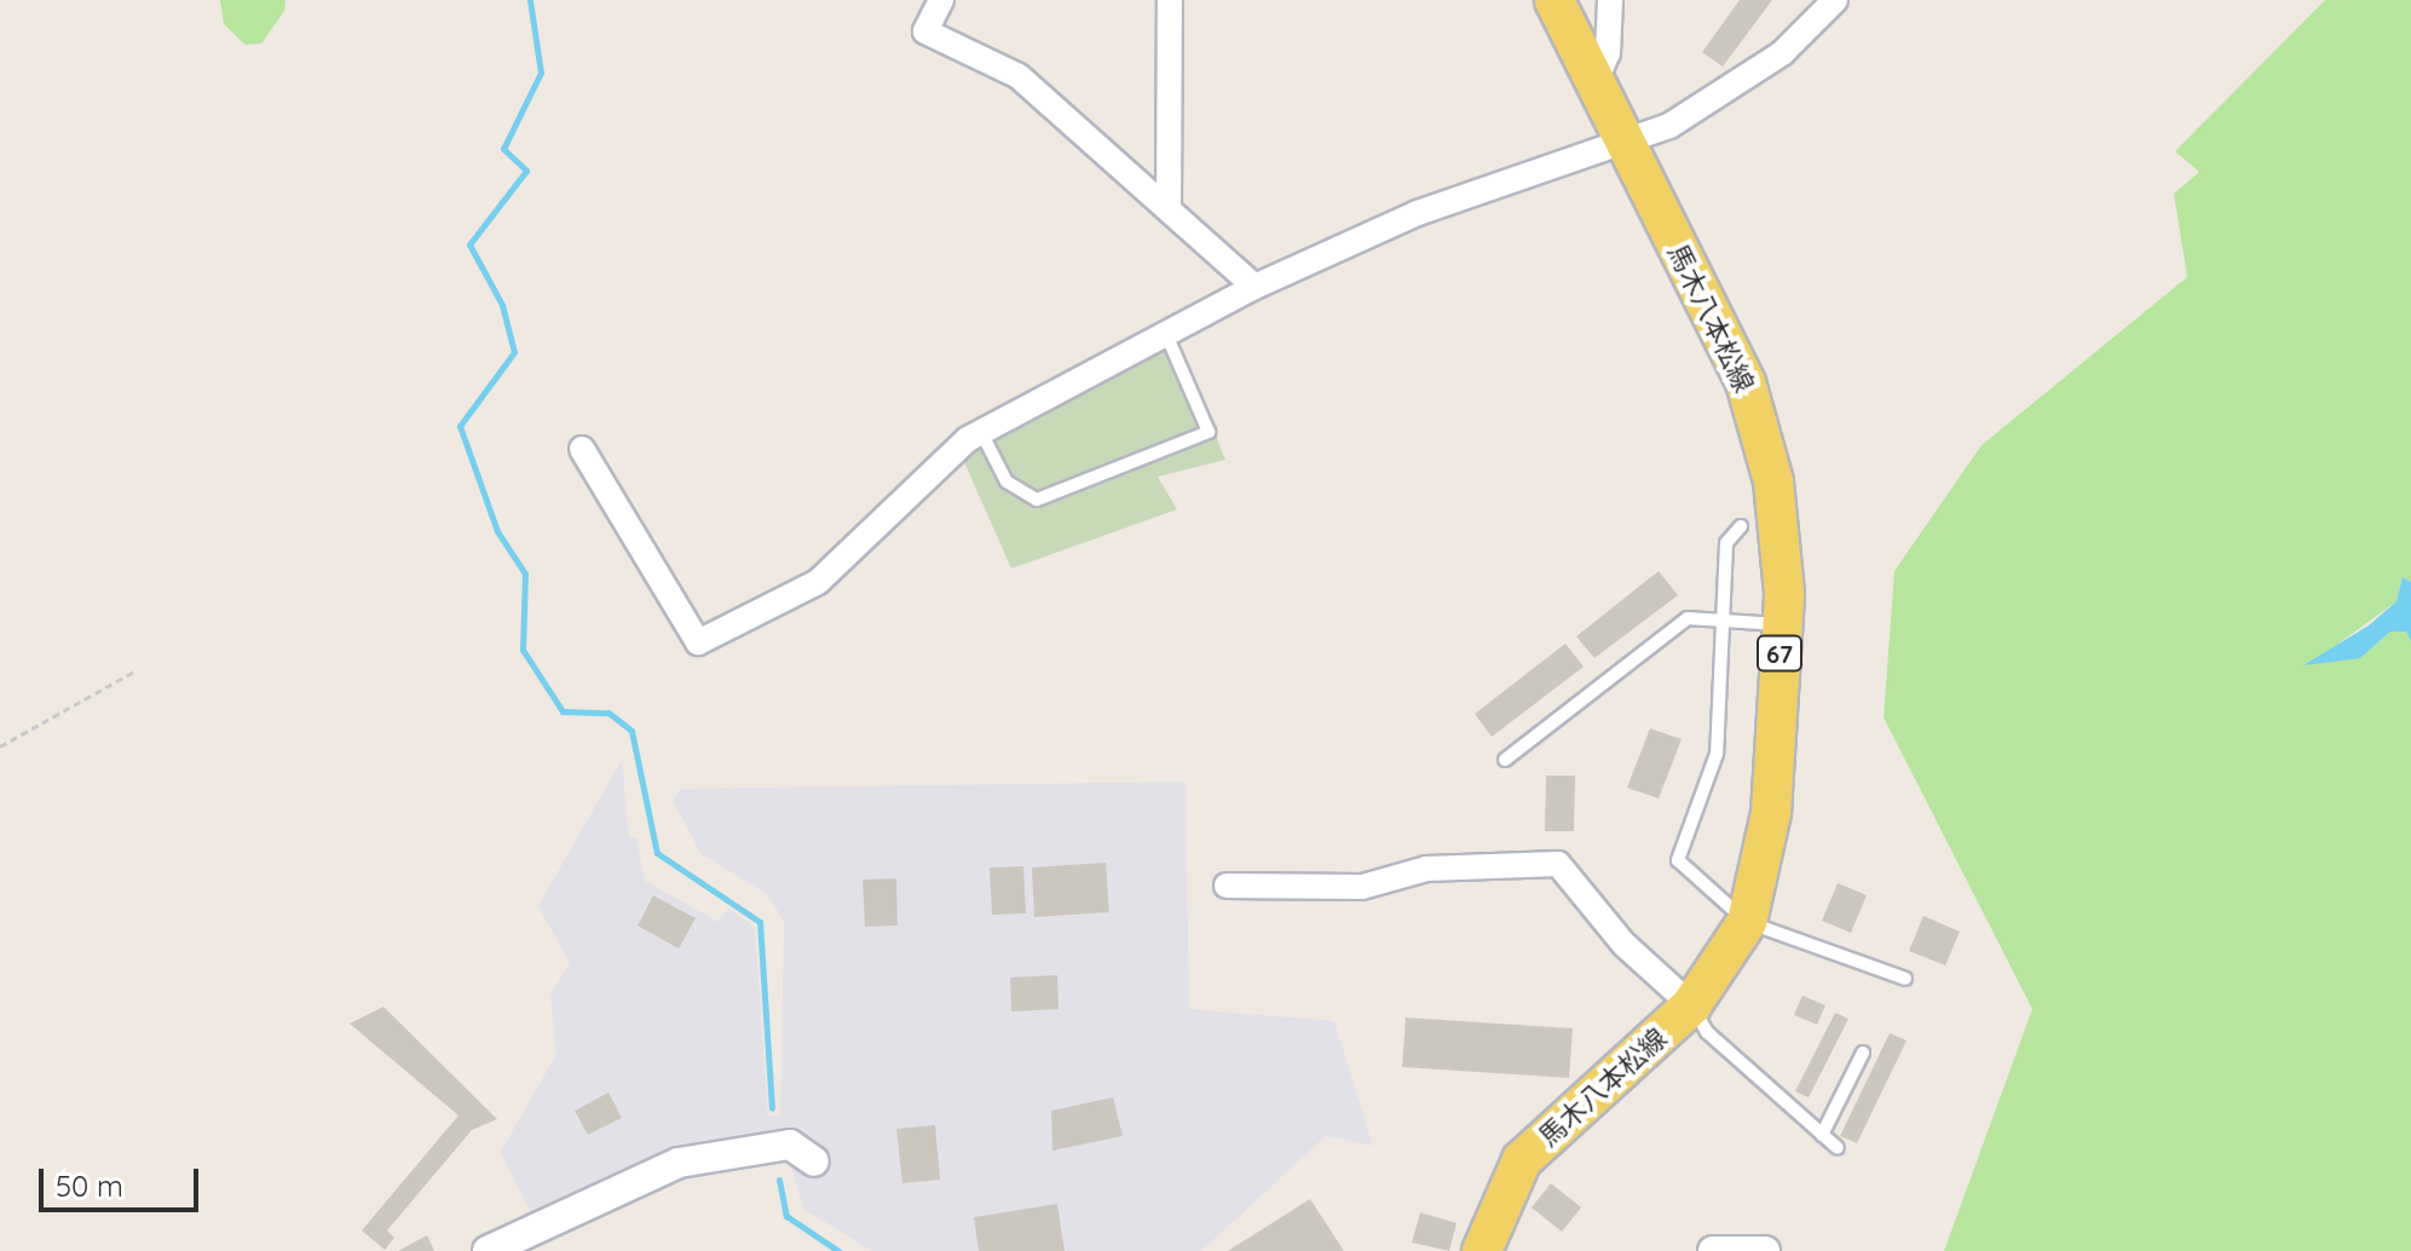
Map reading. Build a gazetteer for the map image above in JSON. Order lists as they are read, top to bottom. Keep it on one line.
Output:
{"streets":{"main road":["馬木八本松線","67"]},"scale_bar":"50 m"}
